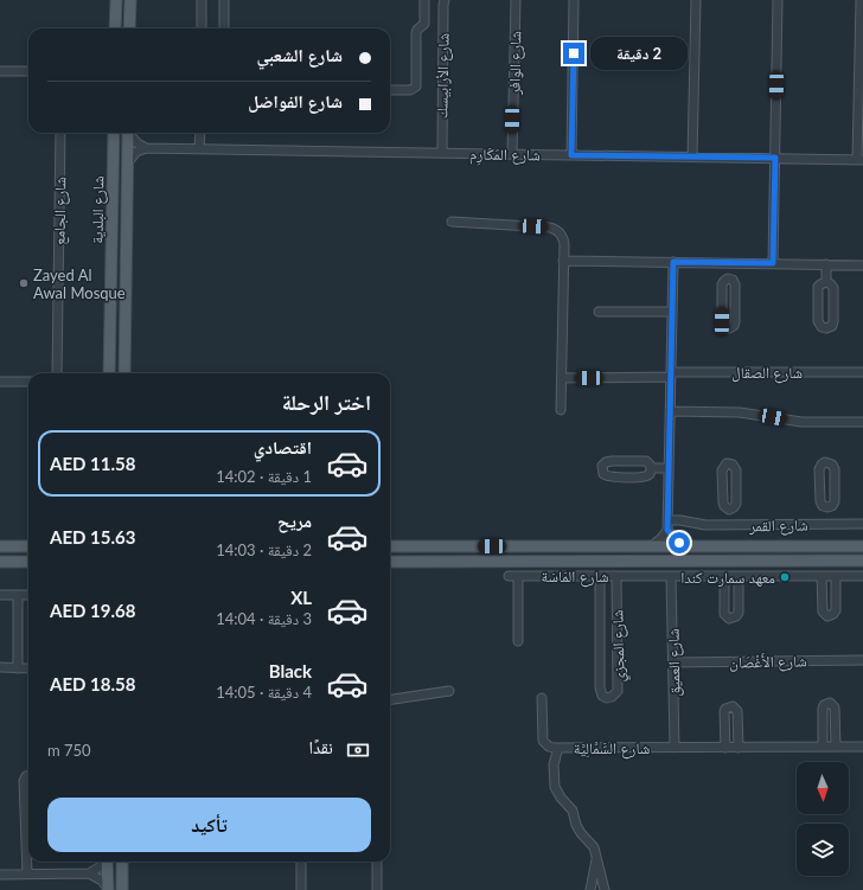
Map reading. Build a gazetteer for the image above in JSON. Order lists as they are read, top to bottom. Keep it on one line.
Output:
{"streets":{"main road":["شارع البلدية"],"street":["شارع الوافر","شارع الأرابيسك","شارع المَكَارِم","شارع الجامع","شارع الصقال","شارع القمر","شارع المَاسَة","شارع المجزي","شارع الأَغْصَان","شارع العميق","شارع السَّمَّالِيَّة"]},"crossings":[["شارع الوافر","شارع المَكَارِم"],["شارع الأرابيسك","شارع المَكَارِم"],["شارع المَاسَة","شارع المجزي"],["شارع المَاسَة","شارع العميق"],["شارع الأَغْصَان","شارع العميق"],["شارع العميق","شارع السَّمَّالِيَّة"]],"places":["Zayed Al Awal Mosque","معهد سمارت كندا"],"north":"bottom","page":{"banner":["شارع الشعبي","شارع الفواضل"],"bubble":"2 دقيقة","heading":"اختر الرحلة","list":[{"name":"اقتصادي","note":"1 دقيقة · 14:02","value":"AED 11.58"},{"name":"مريح","note":"2 دقيقة · 14:03","value":"AED 15.63"},{"name":"XL","note":"3 دقيقة · 14:04","value":"AED 19.68"},{"name":"Black","note":"4 دقيقة · 14:05","value":"AED 18.58"}],"pay":["نقدًا","750 m"],"buttons":"تأكيد"}}
